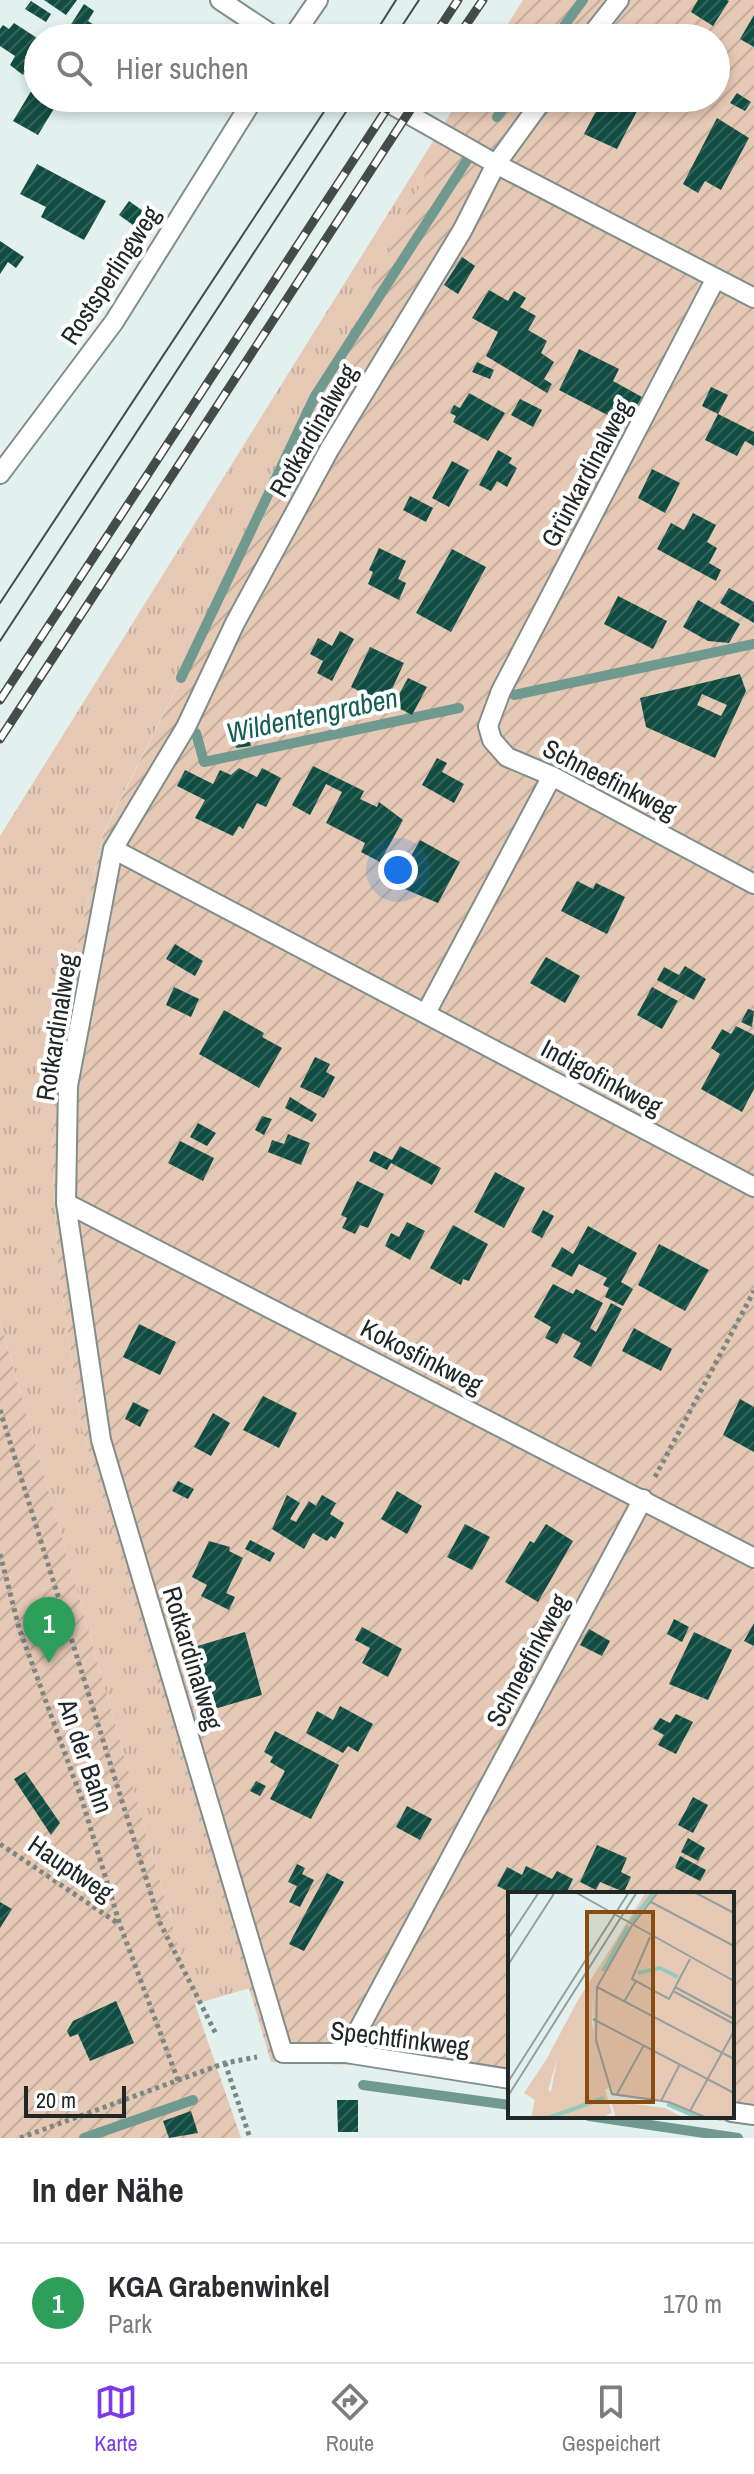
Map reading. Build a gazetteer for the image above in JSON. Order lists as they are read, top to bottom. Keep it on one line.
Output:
{"streets":{"lane":["Rostsperlingweg","Rotkardinalweg","Grünkardinalweg","Schneefinkweg","Indigofinkweg","Kokosfinkweg","Spechtfinkweg"],"path":["An der Bahn","Hauptweg"]},"crossings":[["Rotkardinalweg","Indigofinkweg"],["Rotkardinalweg","Kokosfinkweg"],["Rotkardinalweg","Spechtfinkweg"],["Grünkardinalweg","Schneefinkweg"],["Schneefinkweg","Kokosfinkweg"],["Schneefinkweg","Spechtfinkweg"],["An der Bahn","Hauptweg"]],"water":["Wildentengraben"],"scale_bar":"20 m","page":{"search":"Hier suchen","pins":"1","scale":"20 m","heading":"In der Nähe","list":[{"mark":"1","name":"KGA Grabenwinkel","note":"Park","value":"170 m"}],"nav":["Karte","Route","Gespeichert"]}}
